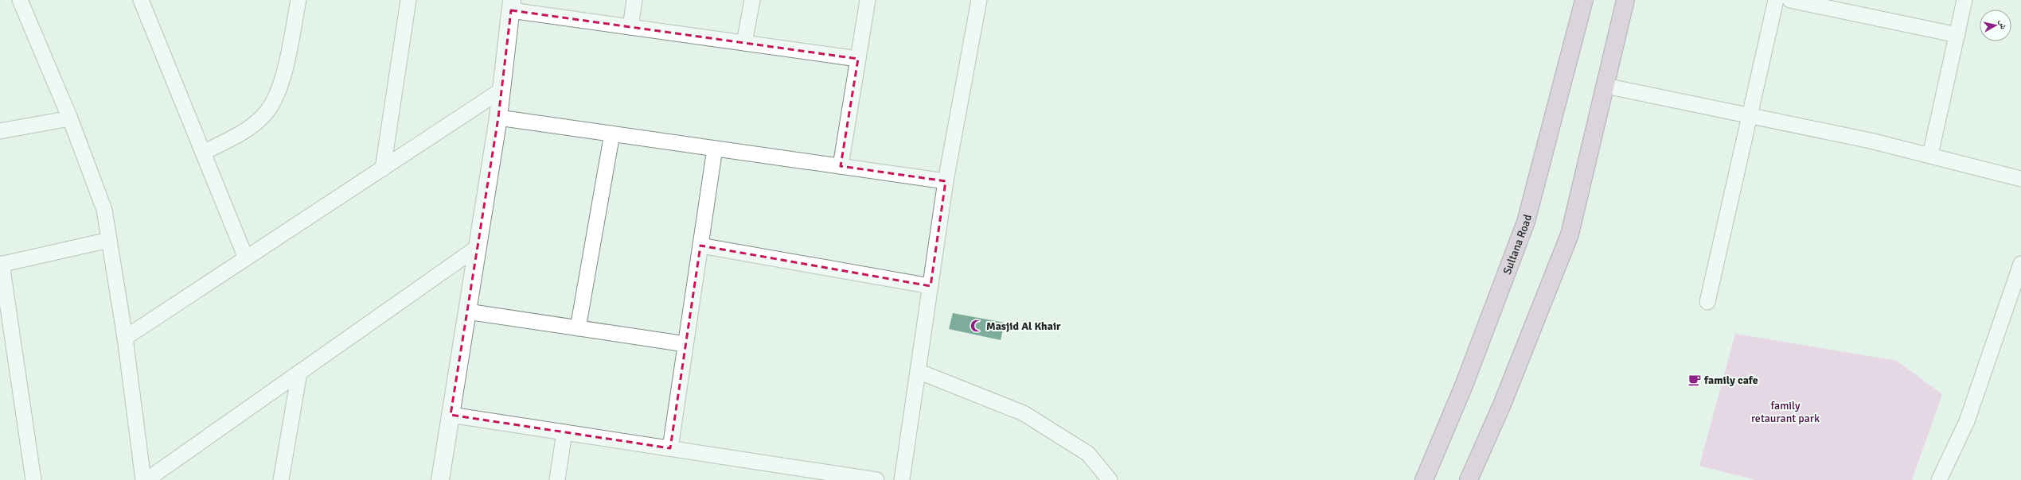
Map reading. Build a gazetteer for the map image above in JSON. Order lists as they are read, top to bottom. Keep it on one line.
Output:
{"streets":{"main road":["Sultana Road"]},"parks":["family retaurant park"],"places":{"mosque":["Masjid Al Khair"],"cafe":["family cafe"]},"north":"right"}
